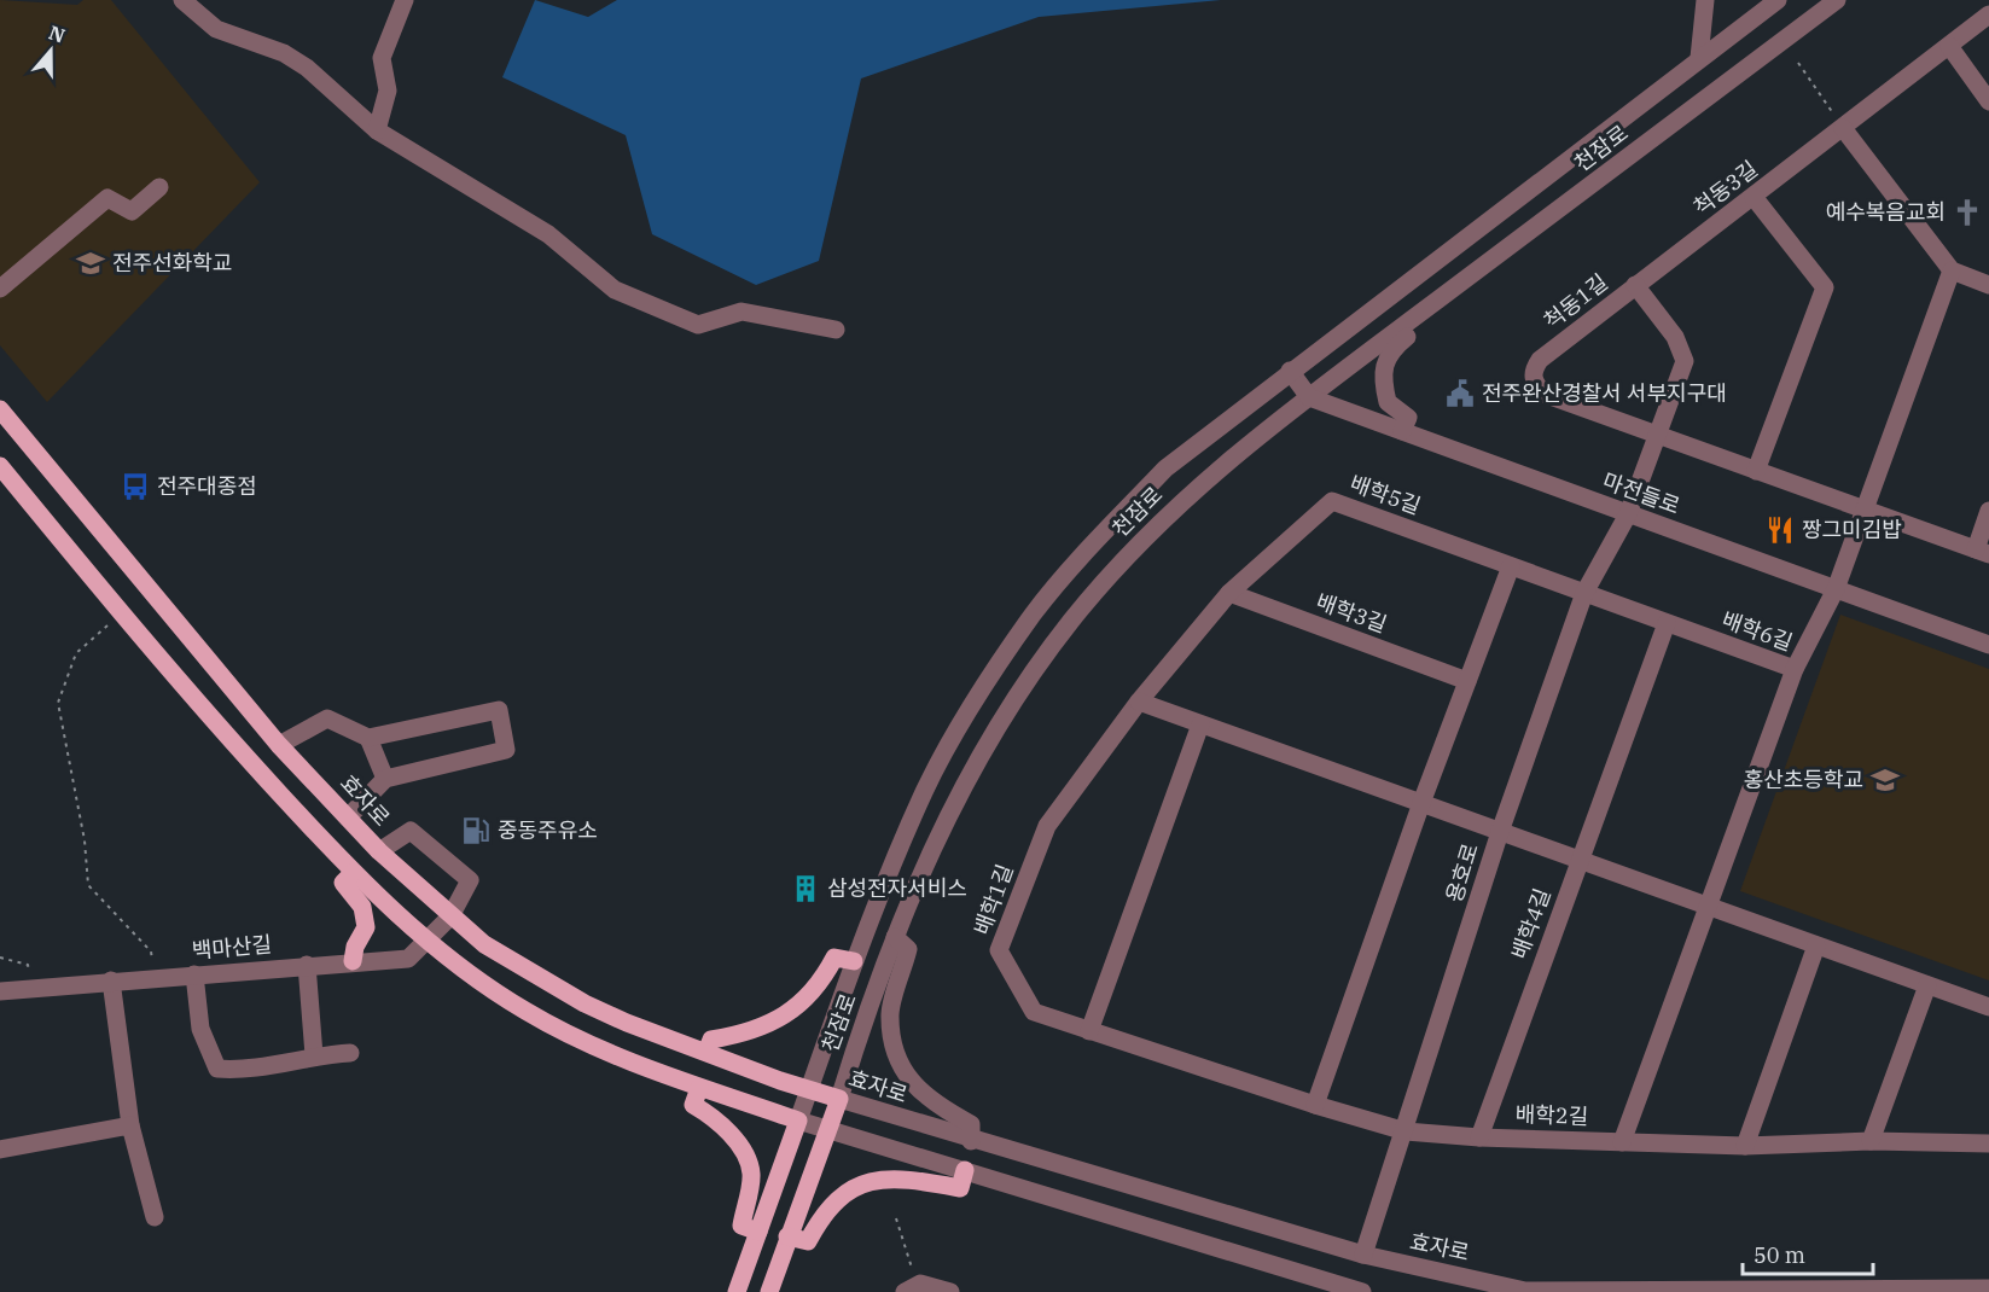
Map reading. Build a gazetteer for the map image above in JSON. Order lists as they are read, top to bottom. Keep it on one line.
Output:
{"streets":{"main road":["천잠로","효자로"],"street":["척동3길","척동1길","마전들로","배학5길","배학3길","배학6길","용호로","배학1길","배학4길","백마산길","배학2길"]},"crossings":[["천잠로","마전들로"],["천잠로","효자로"],["척동3길","척동1길"],["척동1길","용호로"],["마전들로","용호로"],["배학5길","배학3길"],["배학5길","배학6길"],["배학5길","용호로"],["배학6길","용호로"],["배학6길","배학4길"],["효자로","용호로"],["효자로","백마산길"],["용호로","배학1길"],["용호로","배학2길"],["배학1길","배학2길"],["배학4길","배학2길"]],"places":{"church":["예수복음교회"],"school or university":["전주선화학교","홍산초등학교"],"public building":["전주완산경찰서 서부지구대"],"bus stop":["전주대종점"],"restaurant":["짱그미김밥"],"fuel station":["중동주유소"],"building":["삼성전자서비스"]},"scale_bar":"50 m","north":"top"}
